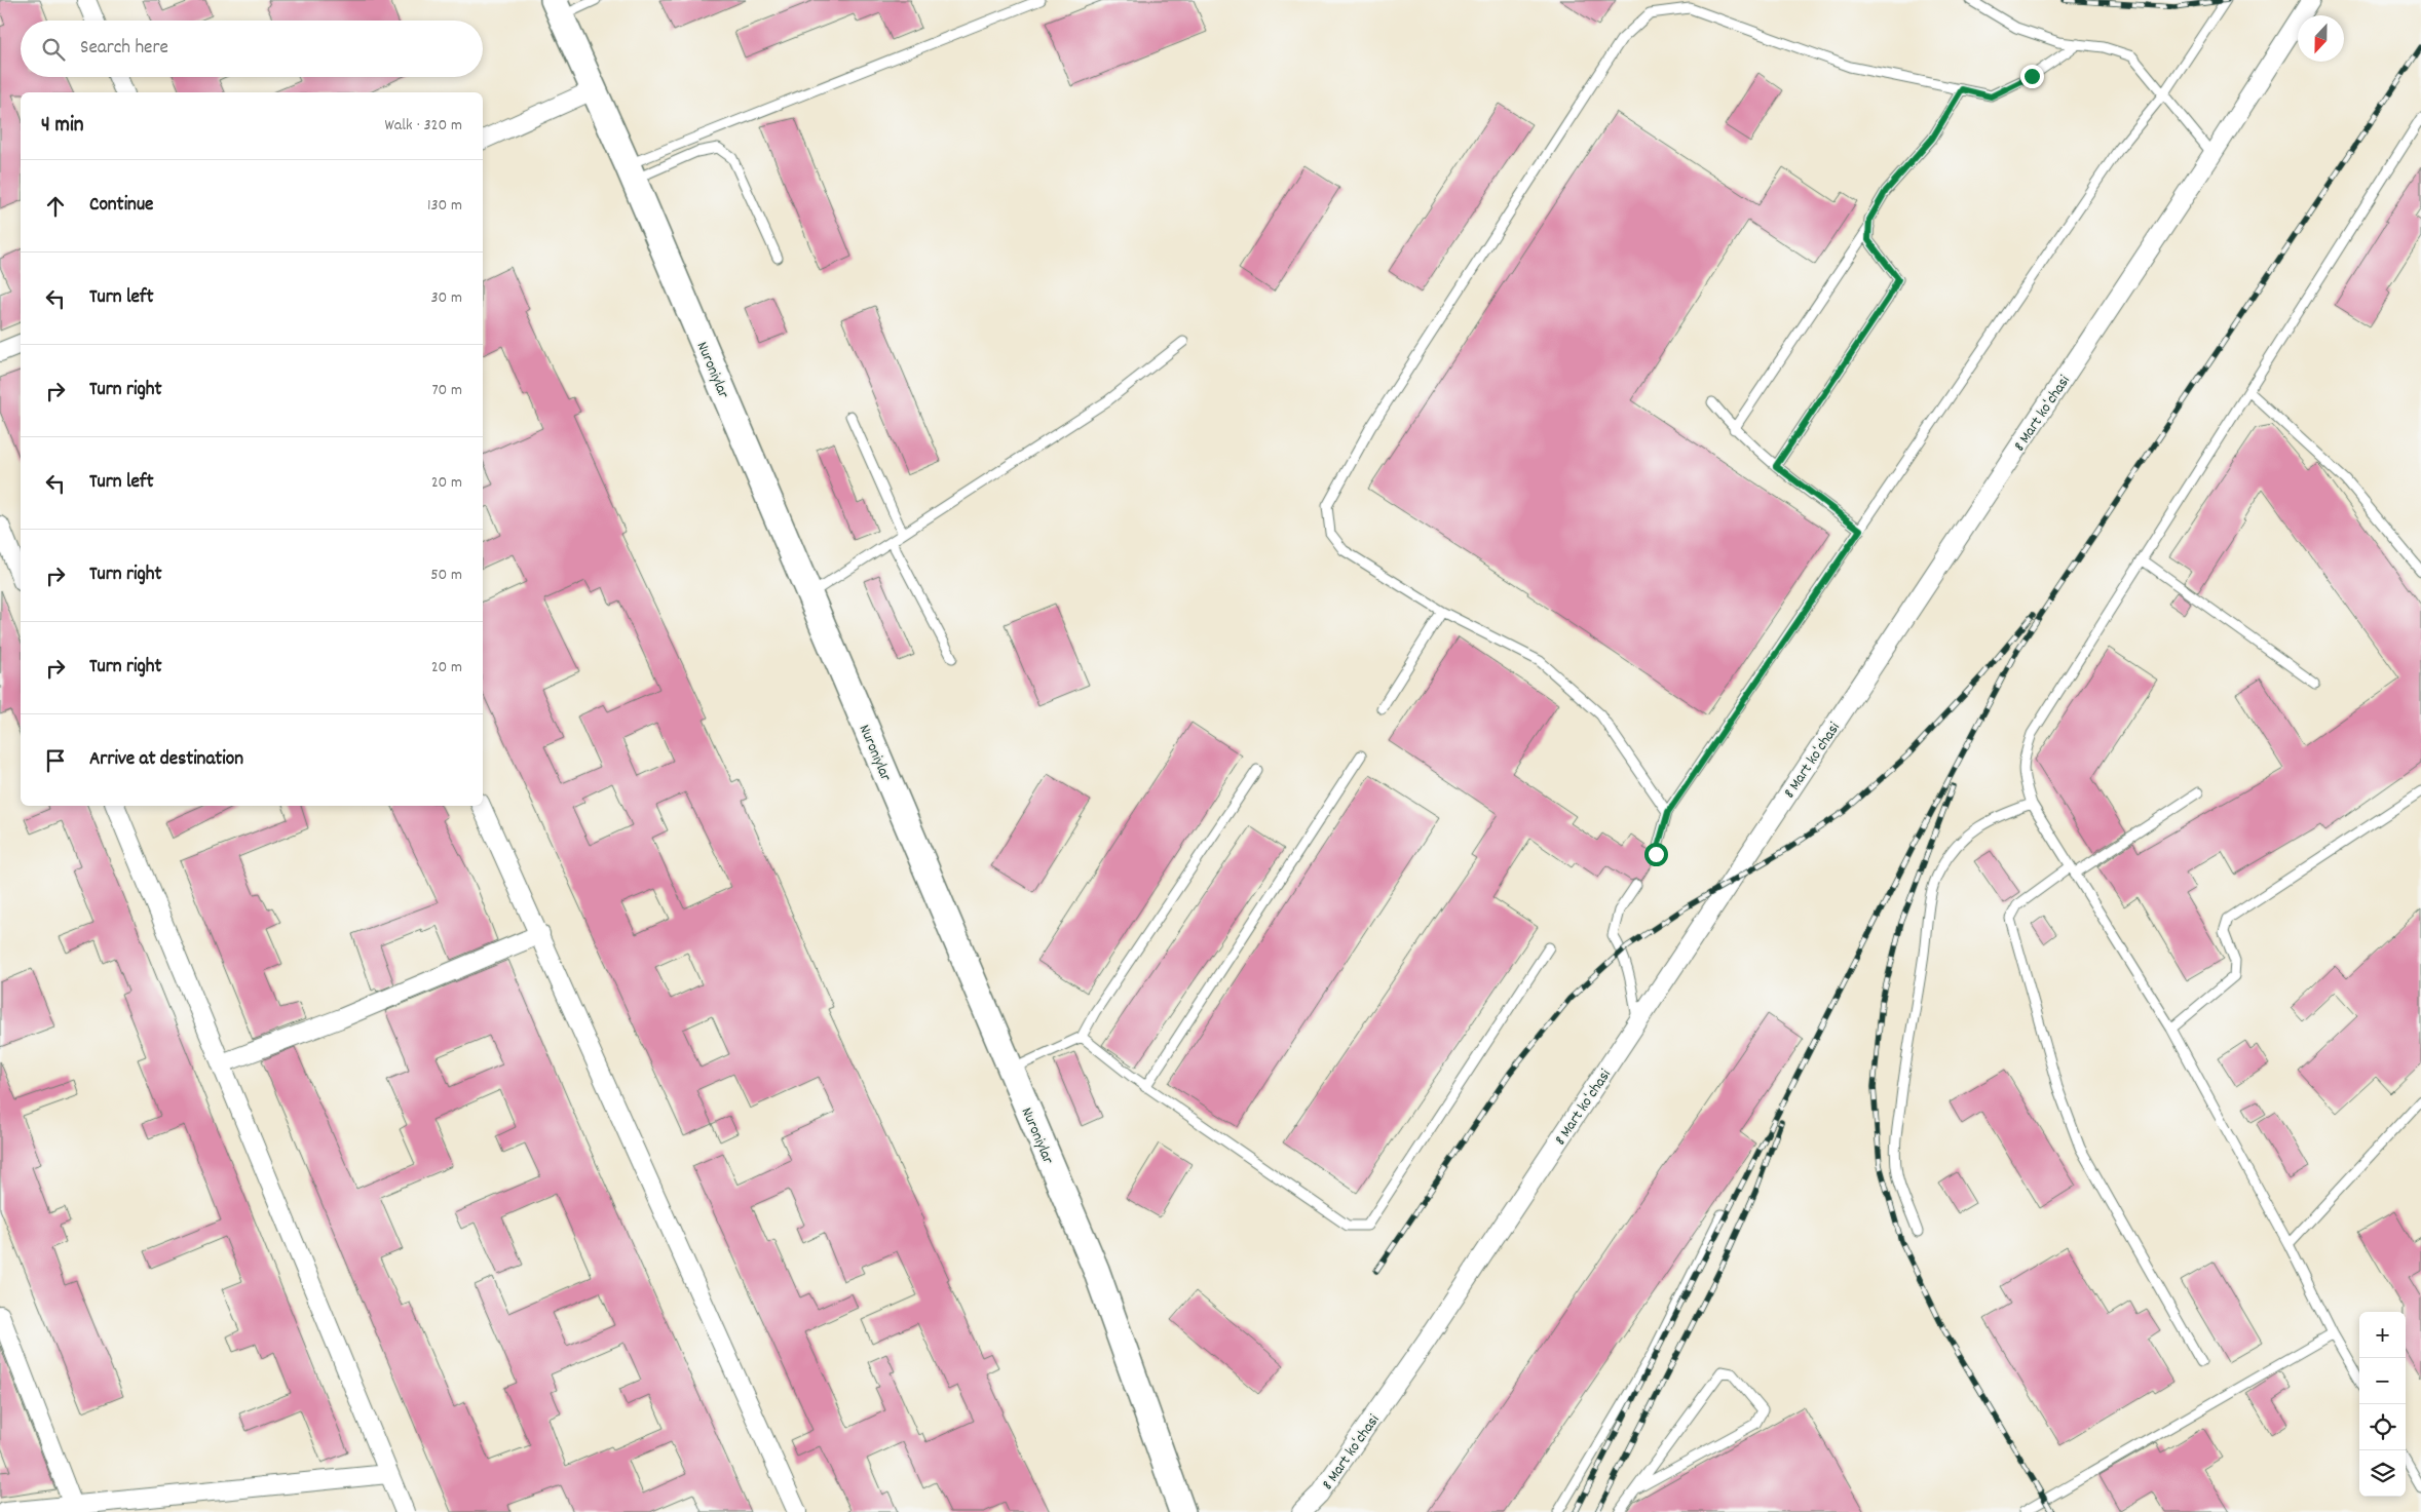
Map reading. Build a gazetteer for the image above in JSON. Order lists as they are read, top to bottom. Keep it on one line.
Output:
{"streets":{"main road":["Nuroniylar"],"street":["8 Mart koʻchasi"]},"north":"bottom","page":{"search":"Search here","heading":["4 min","Walk · 320 m"],"list":[["Continue","130 m"],["Turn left","30 m"],["Turn right","70 m"],["Turn left","20 m"],["Turn right","50 m"],["Turn right","20 m"],"Arrive at destination"],"map_buttons":["+","−"]}}
